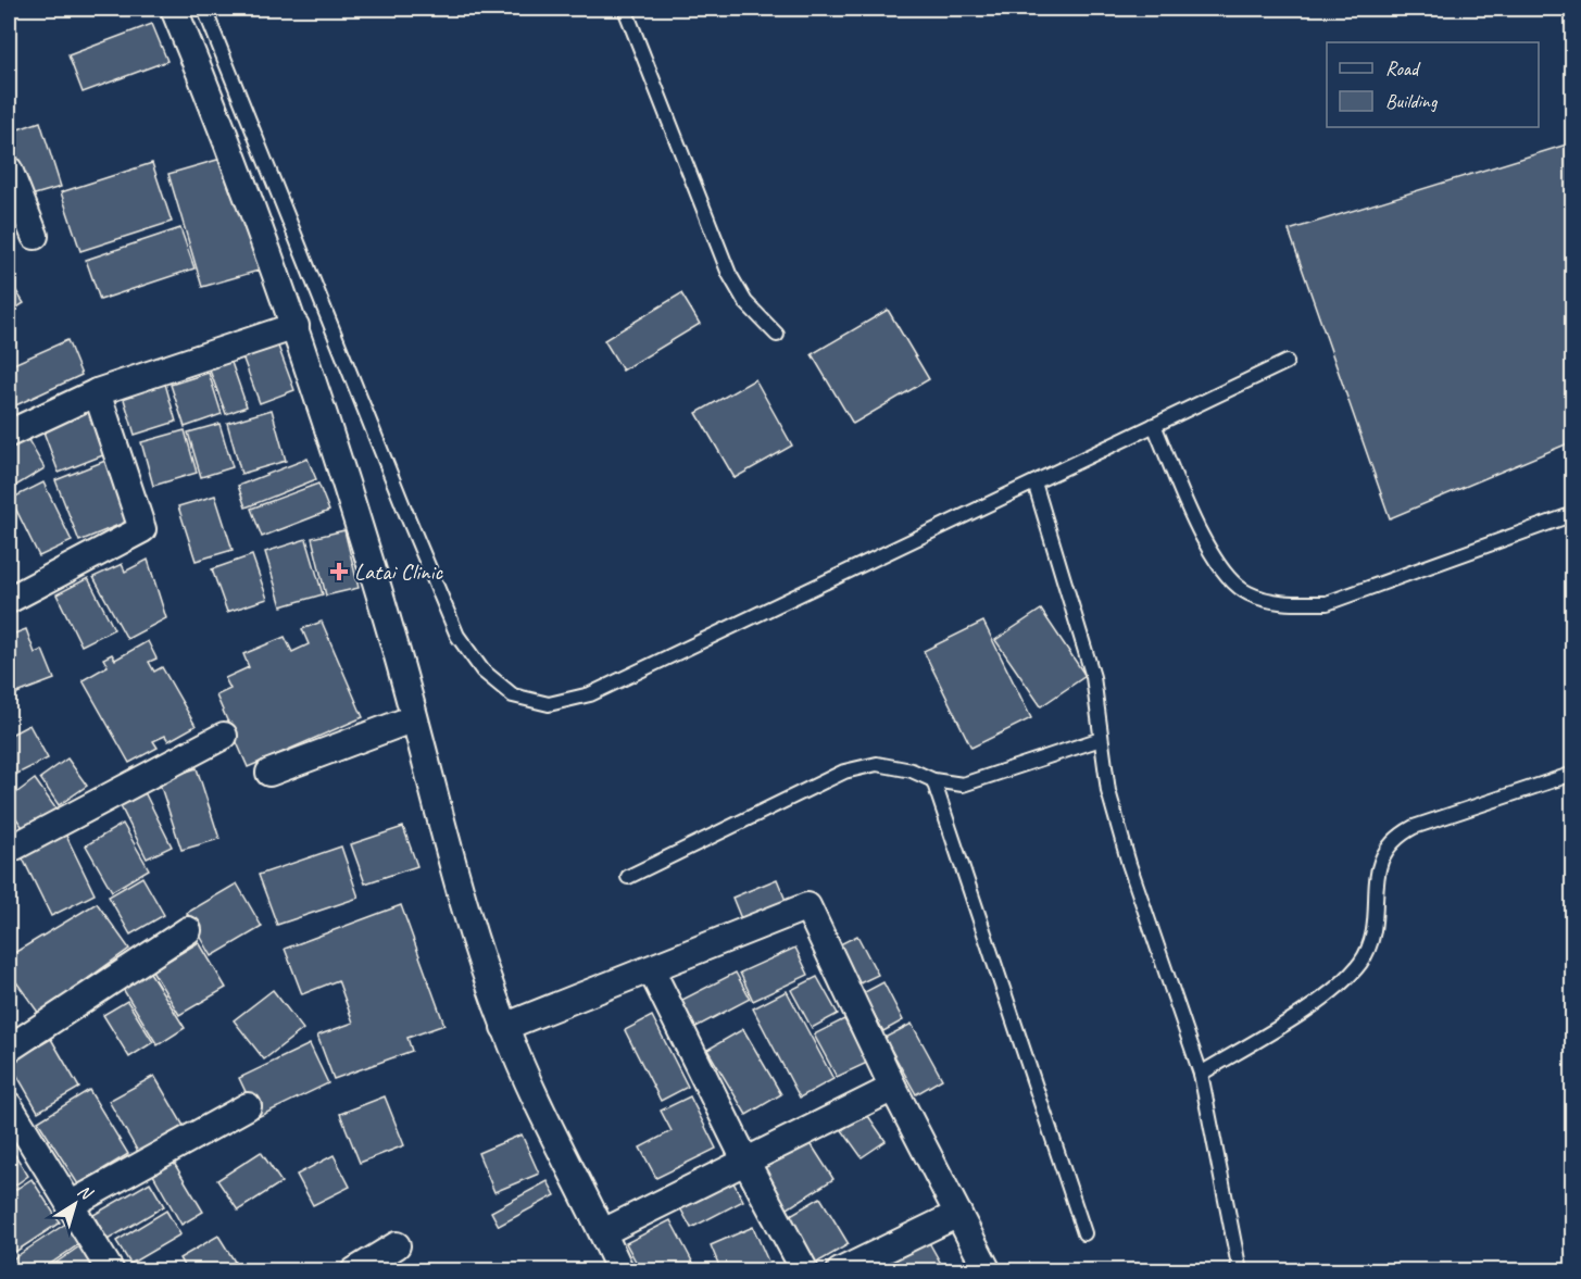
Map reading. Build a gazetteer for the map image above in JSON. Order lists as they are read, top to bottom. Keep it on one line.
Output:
{"places":{"health":["Latai Clinic"]},"legend":["Road","Building"],"north":"top right"}
